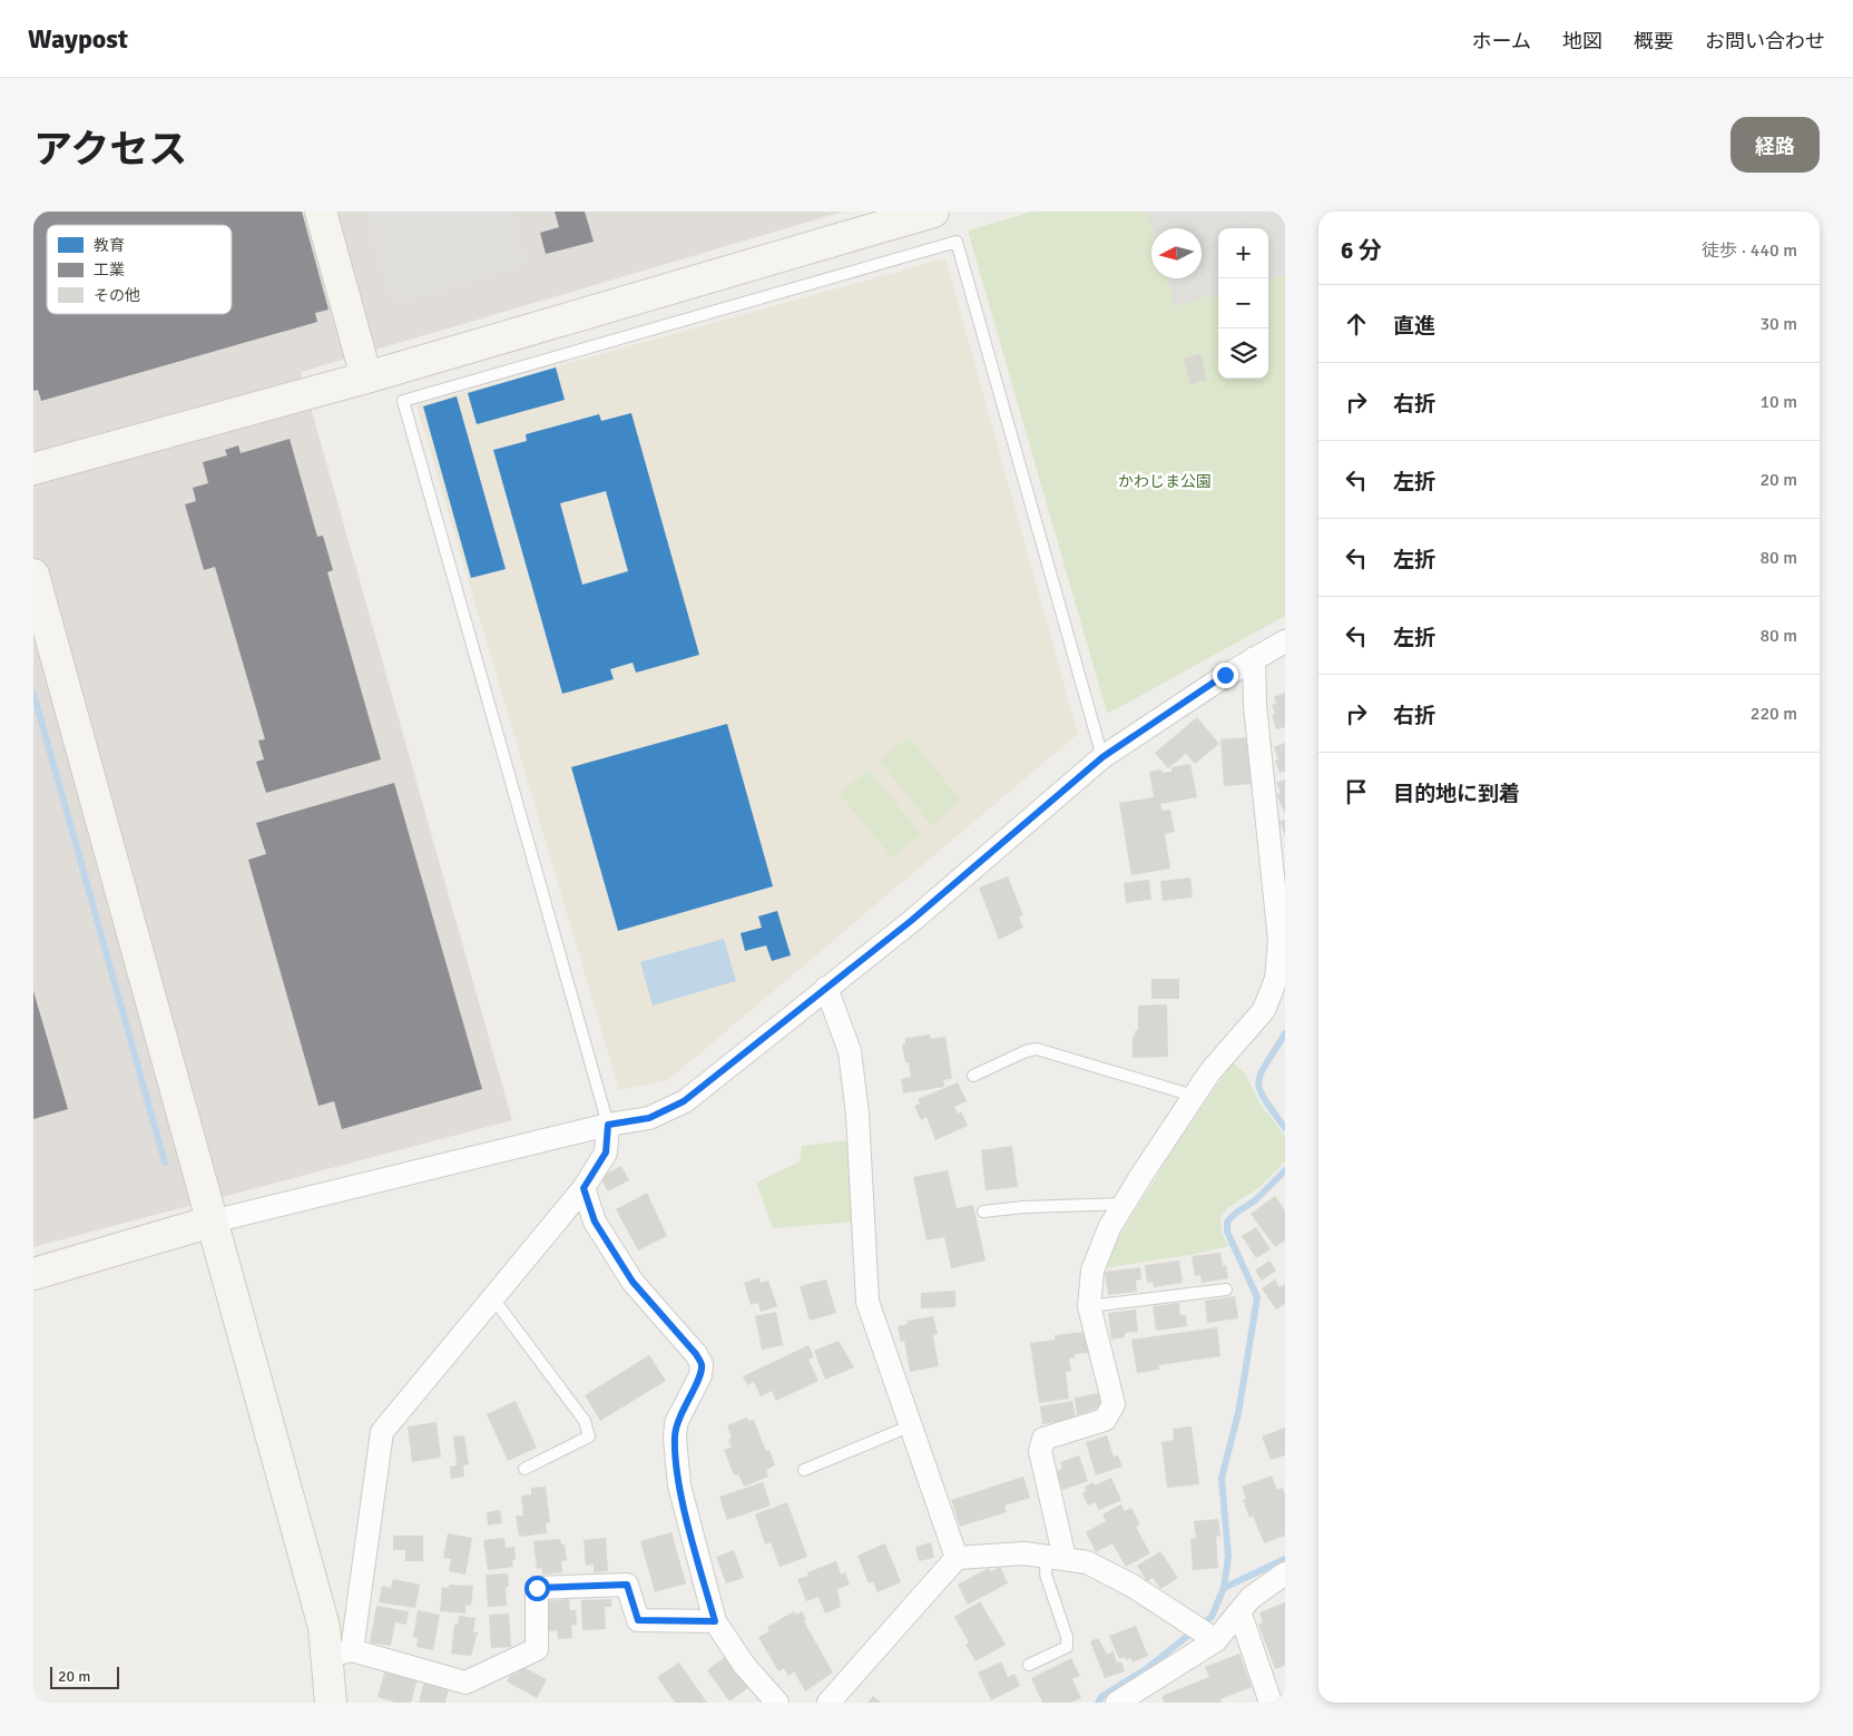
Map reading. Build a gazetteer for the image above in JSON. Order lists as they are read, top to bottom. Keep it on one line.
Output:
{"parks":["かわじま公園"],"legend":["教育","工業","その他"],"scale_bar":"20 m","north":"left","page":{"header":"Waypost","nav":["ホーム","地図","概要","お問い合わせ"],"title":"アクセス","buttons":"経路","heading":["6 分","徒歩 · 440 m"],"map_buttons":["+","−"],"list":[["直進","30 m"],["右折","10 m"],["左折","20 m"],["左折","80 m"],["左折","80 m"],["右折","220 m"],"目的地に到着"],"scale":"20 m"}}
